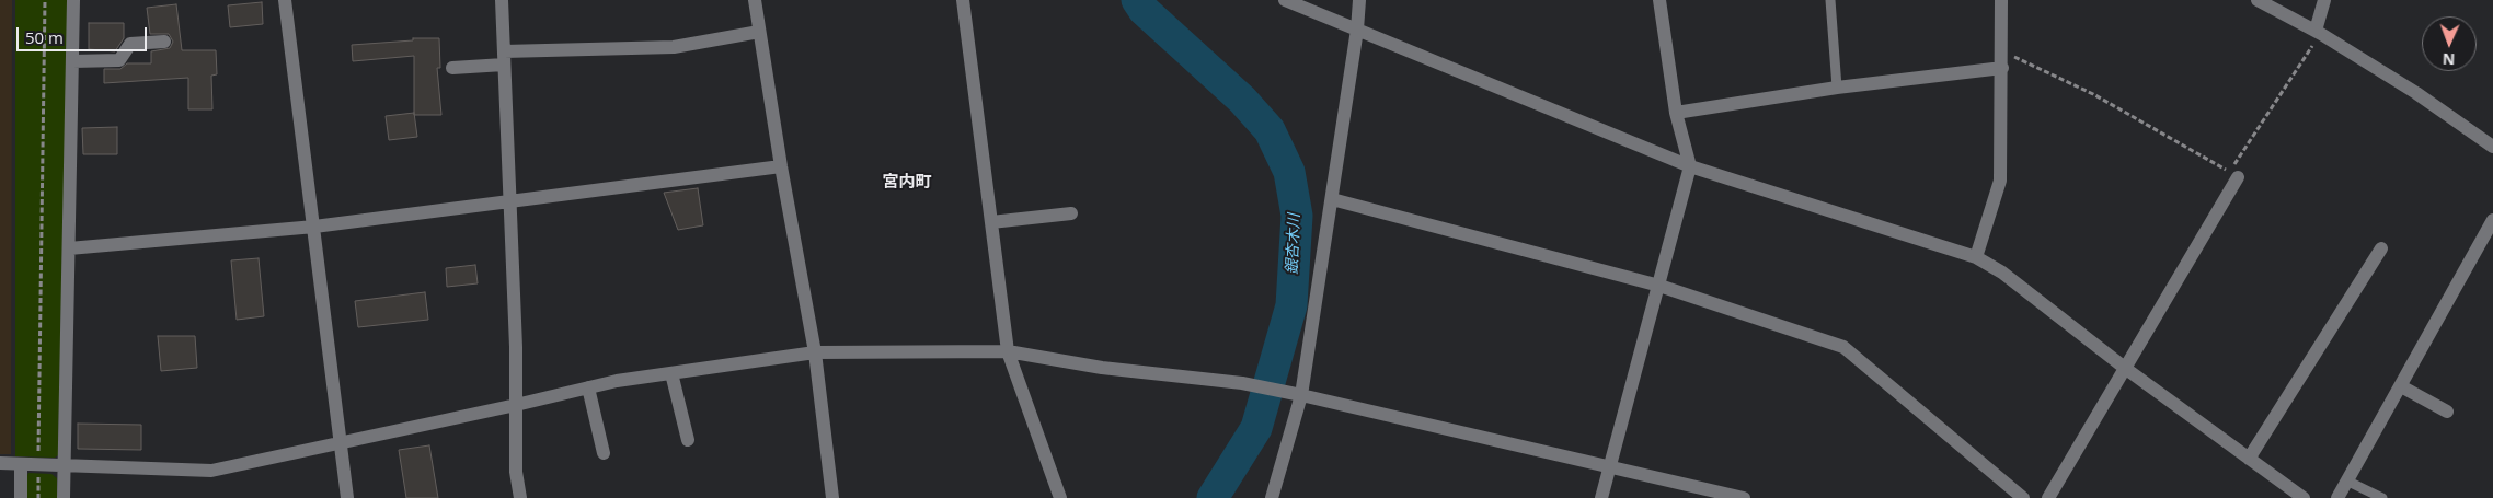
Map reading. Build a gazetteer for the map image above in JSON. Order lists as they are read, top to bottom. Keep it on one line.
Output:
{"districts":["宮内町"],"water":["銀杏木川"],"scale_bar":"50 m","north":"bottom"}
